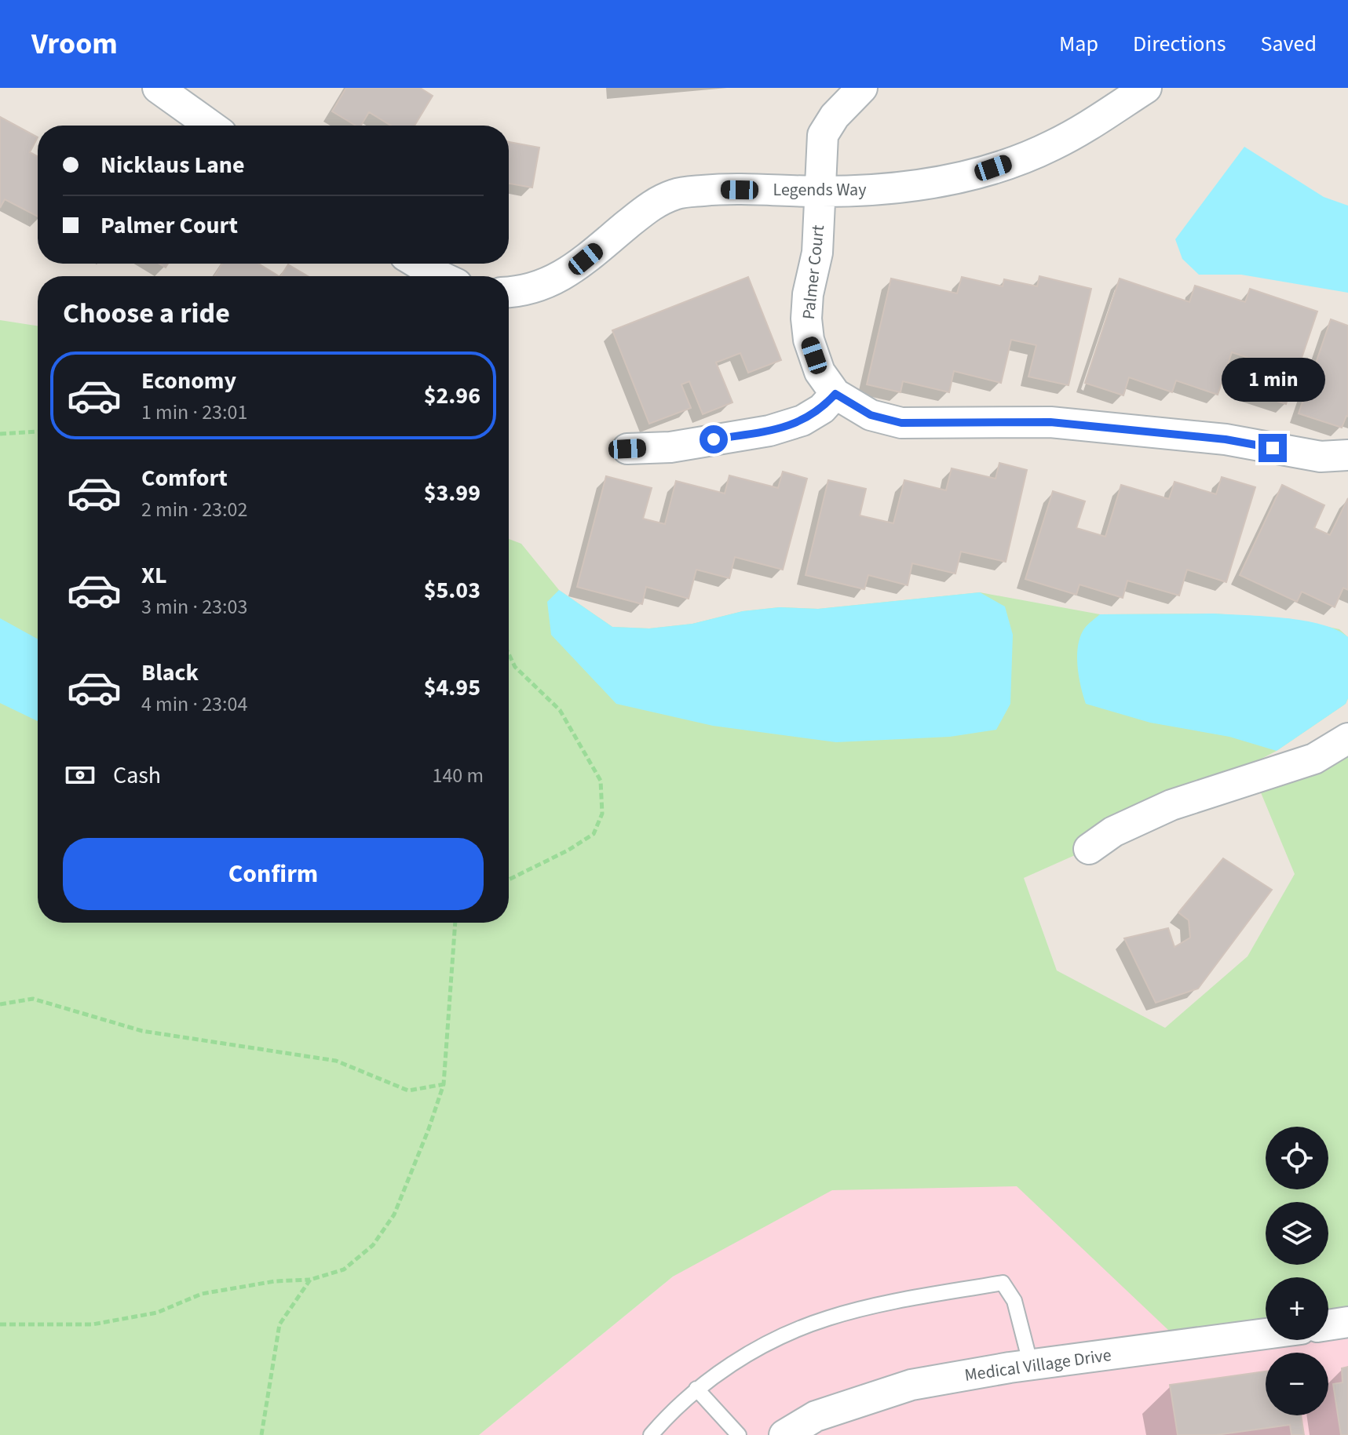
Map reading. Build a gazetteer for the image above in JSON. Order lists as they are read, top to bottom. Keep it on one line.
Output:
{"streets":{"street":["Legends Way","Palmer Court","Medical Village Drive"]},"crossings":[["Legends Way","Palmer Court"]],"page":{"header":"Vroom","nav":["Map","Directions","Saved"],"banner":["Nicklaus Lane","Palmer Court"],"heading":"Choose a ride","list":[{"name":"Economy","note":"1 min · 23:01","value":"$2.96"},{"name":"Comfort","note":"2 min · 23:02","value":"$3.99"},{"name":"XL","note":"3 min · 23:03","value":"$5.03"},{"name":"Black","note":"4 min · 23:04","value":"$4.95"}],"bubble":"1 min","pay":["Cash","140 m"],"buttons":"Confirm","map_buttons":["+","−"]}}
